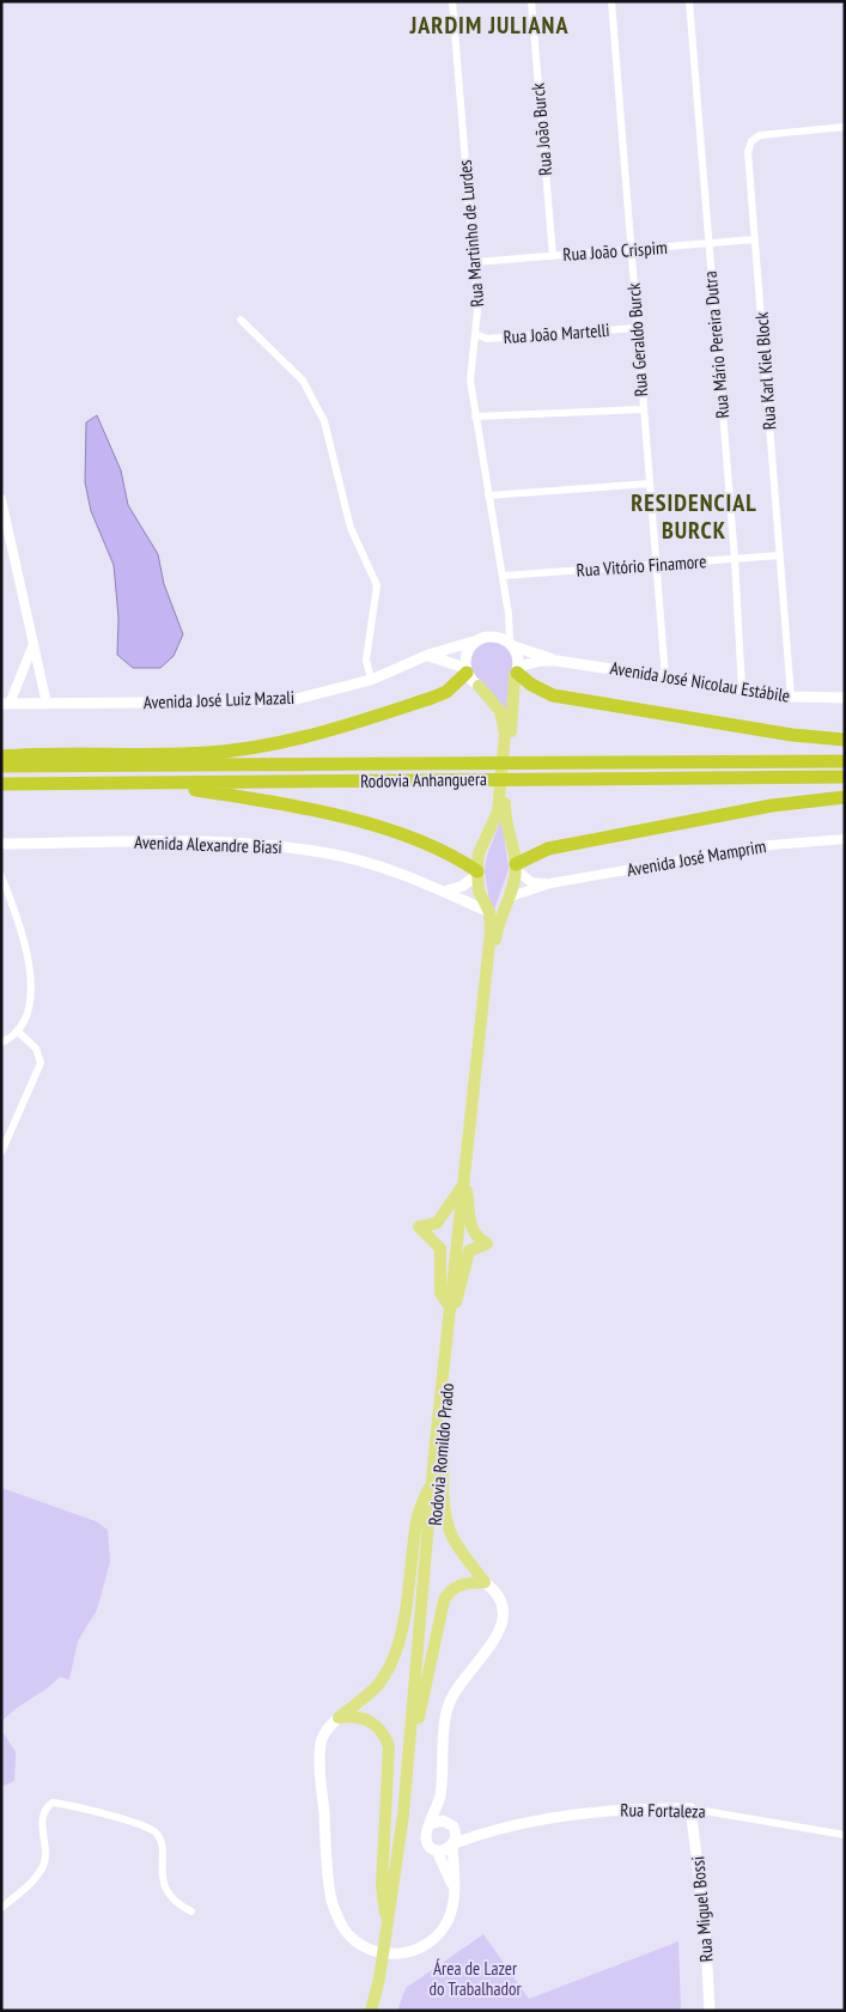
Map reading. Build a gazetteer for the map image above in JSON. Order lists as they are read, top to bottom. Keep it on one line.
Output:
{"streets":{"highway":["Rodovia Anhanguera"],"main road":["Avenida José Nicolau Estábile","Avenida José Luiz Mazali","Avenida Alexandre Biasi","Rodovia Romildo Prado","Rua Fortaleza","Rua Miguel Bossi"],"street":["Rua João Burck","Rua Martinho de Lurdes","Rua João Crispim","Rua João Martelli","Rua Geraldo Burck","Rua Mário Pereira Dutra","Rua Karl Kiel Block","Rua Vitório Finamore","Avenida José Mamprim"]},"crossings":[["Rua João Burck","Rua João Crispim"],["Rua Martinho de Lurdes","Rua João Crispim"],["Rua Martinho de Lurdes","Rua João Martelli"],["Rua Martinho de Lurdes","Rua Vitório Finamore"],["Rua Martinho de Lurdes","Avenida José Nicolau Estábile"],["Rua Martinho de Lurdes","Avenida José Luiz Mazali"],["Rua João Crispim","Rua Geraldo Burck"],["Rua João Crispim","Rua Mário Pereira Dutra"],["Rua João Crispim","Rua Karl Kiel Block"],["Rua João Martelli","Rua Geraldo Burck"],["Rua Geraldo Burck","Rua Vitório Finamore"],["Rua Geraldo Burck","Avenida José Nicolau Estábile"],["Rua Mário Pereira Dutra","Rua Vitório Finamore"],["Rua Mário Pereira Dutra","Avenida José Nicolau Estábile"],["Rua Karl Kiel Block","Rua Vitório Finamore"],["Rua Karl Kiel Block","Avenida José Nicolau Estábile"],["Avenida José Nicolau Estábile","Avenida José Luiz Mazali"],["Avenida Alexandre Biasi","Rodovia Romildo Prado"],["Avenida José Mamprim","Rodovia Romildo Prado"],["Rua Fortaleza","Rua Miguel Bossi"]],"districts":["JARDIM JULIANA","RESIDENCIAL BURCK"],"parks":["Área de Lazer do Trabalhador"]}
